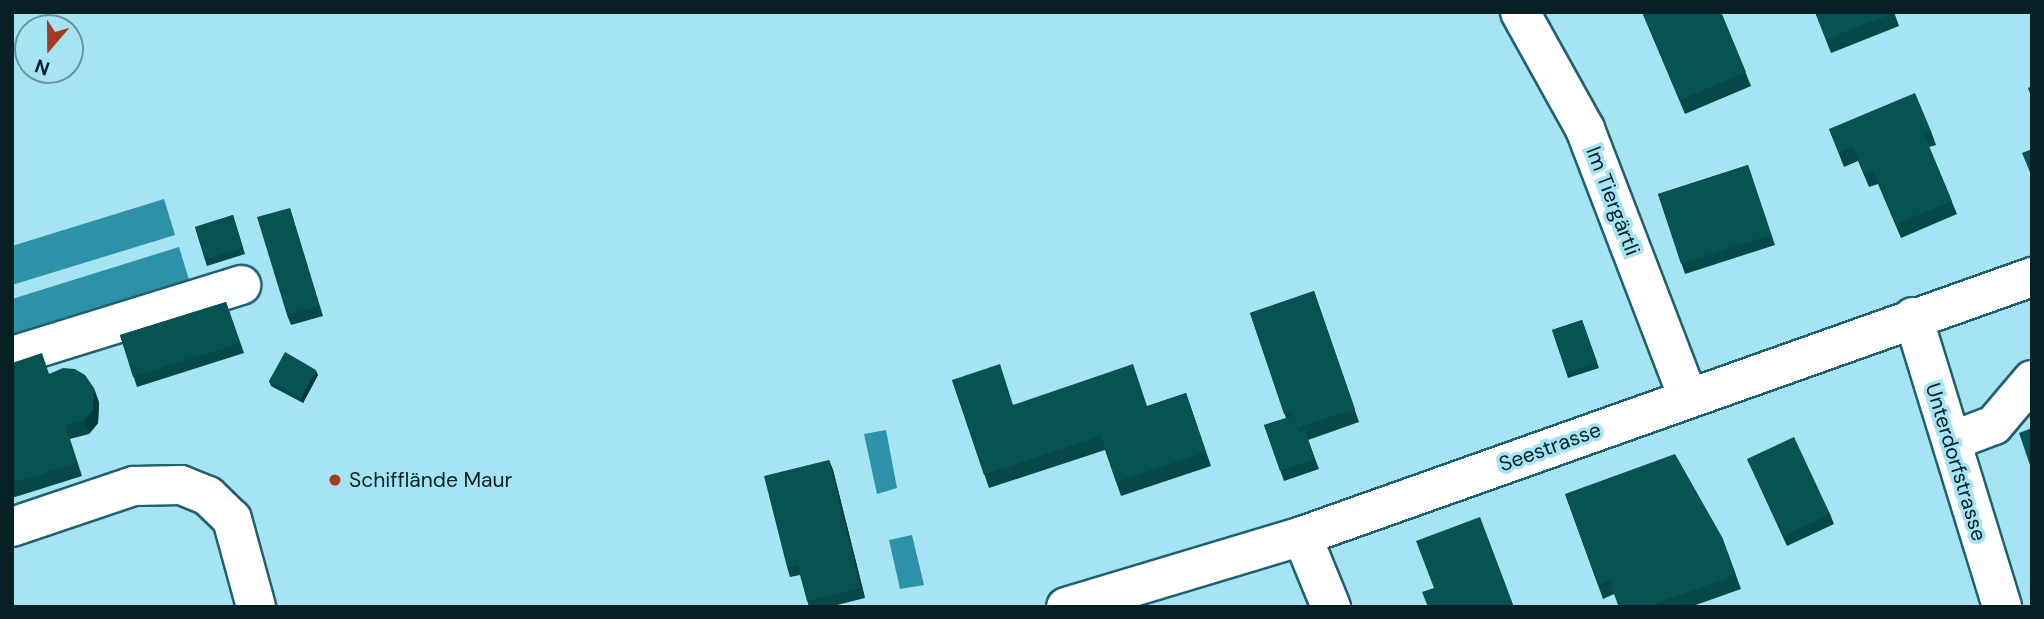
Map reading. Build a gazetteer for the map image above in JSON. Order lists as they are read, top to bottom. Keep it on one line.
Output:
{"streets":{"street":["Im Tiergärtli","Seestrasse","Unterdorfstrasse"]},"crossings":[["Im Tiergärtli","Seestrasse"],["Seestrasse","Unterdorfstrasse"]],"places":["Schifflände Maur"],"north":"bottom"}
